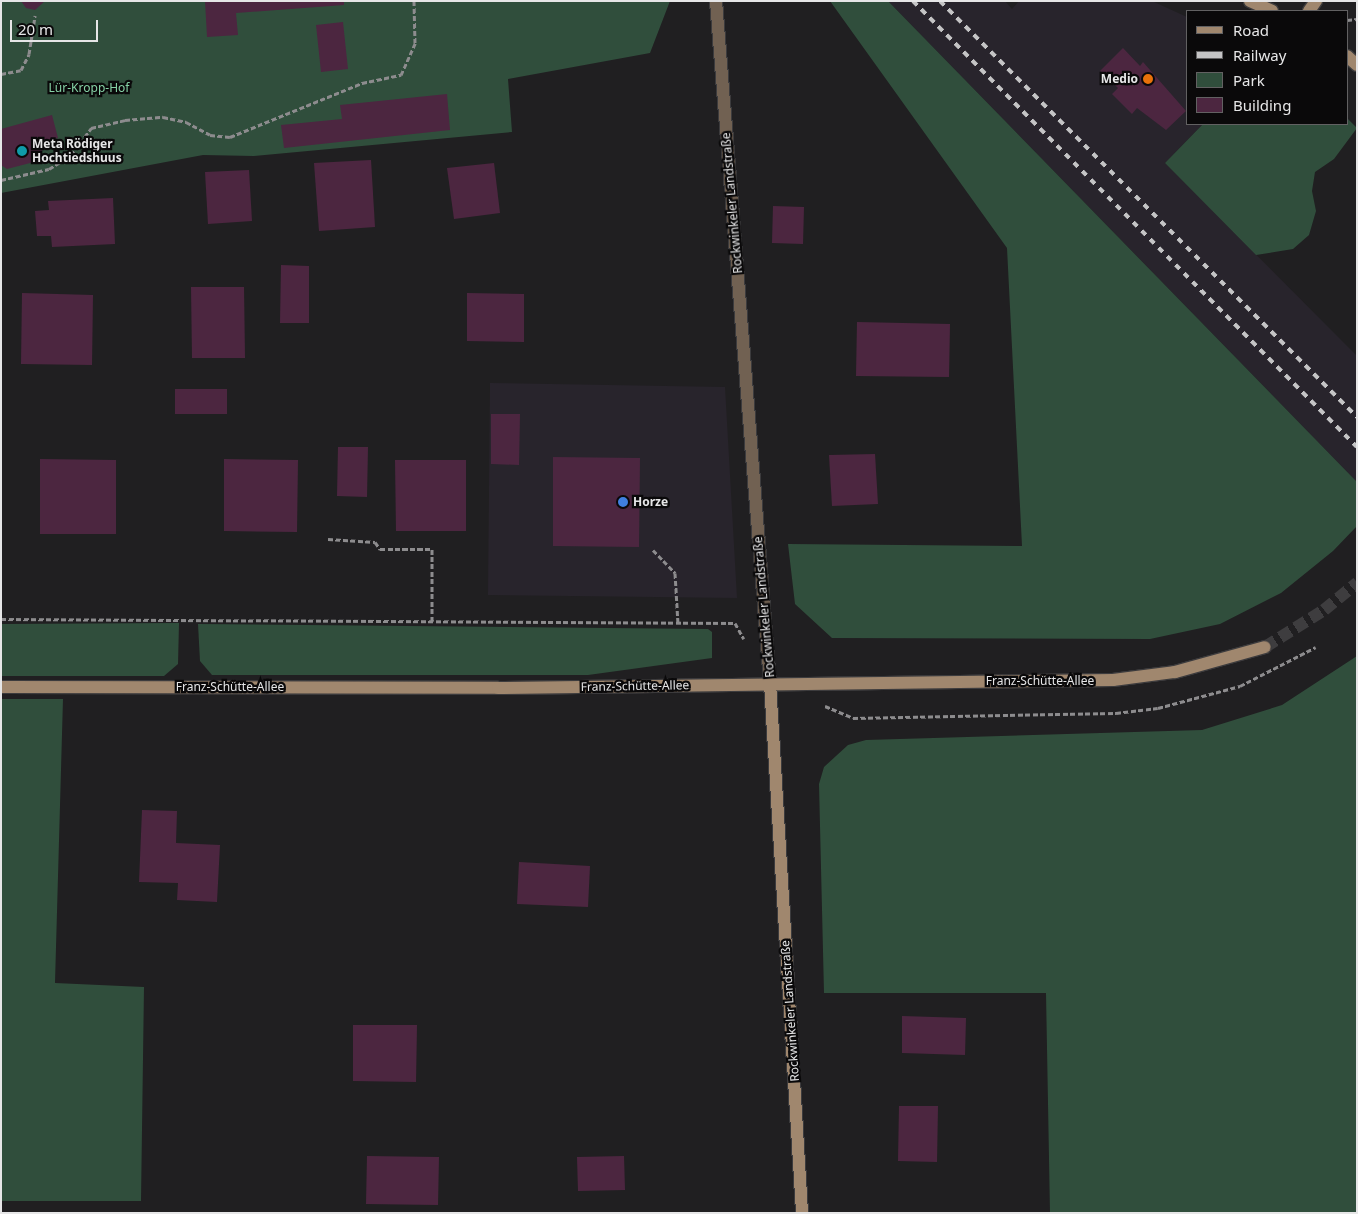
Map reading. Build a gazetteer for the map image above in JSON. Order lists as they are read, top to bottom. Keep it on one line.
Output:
{"streets":{"main road":["Rockwinkeler Landstraße","Franz-Schütte-Allee"]},"crossings":[["Rockwinkeler Landstraße","Franz-Schütte-Allee"]],"parks":["Lür-Kropp-Hof"],"places":["Medio","Meta Rödiger Hochtiedshuus","Horze"],"legend":["Road","Railway","Park","Building"],"scale_bar":"20 m"}
